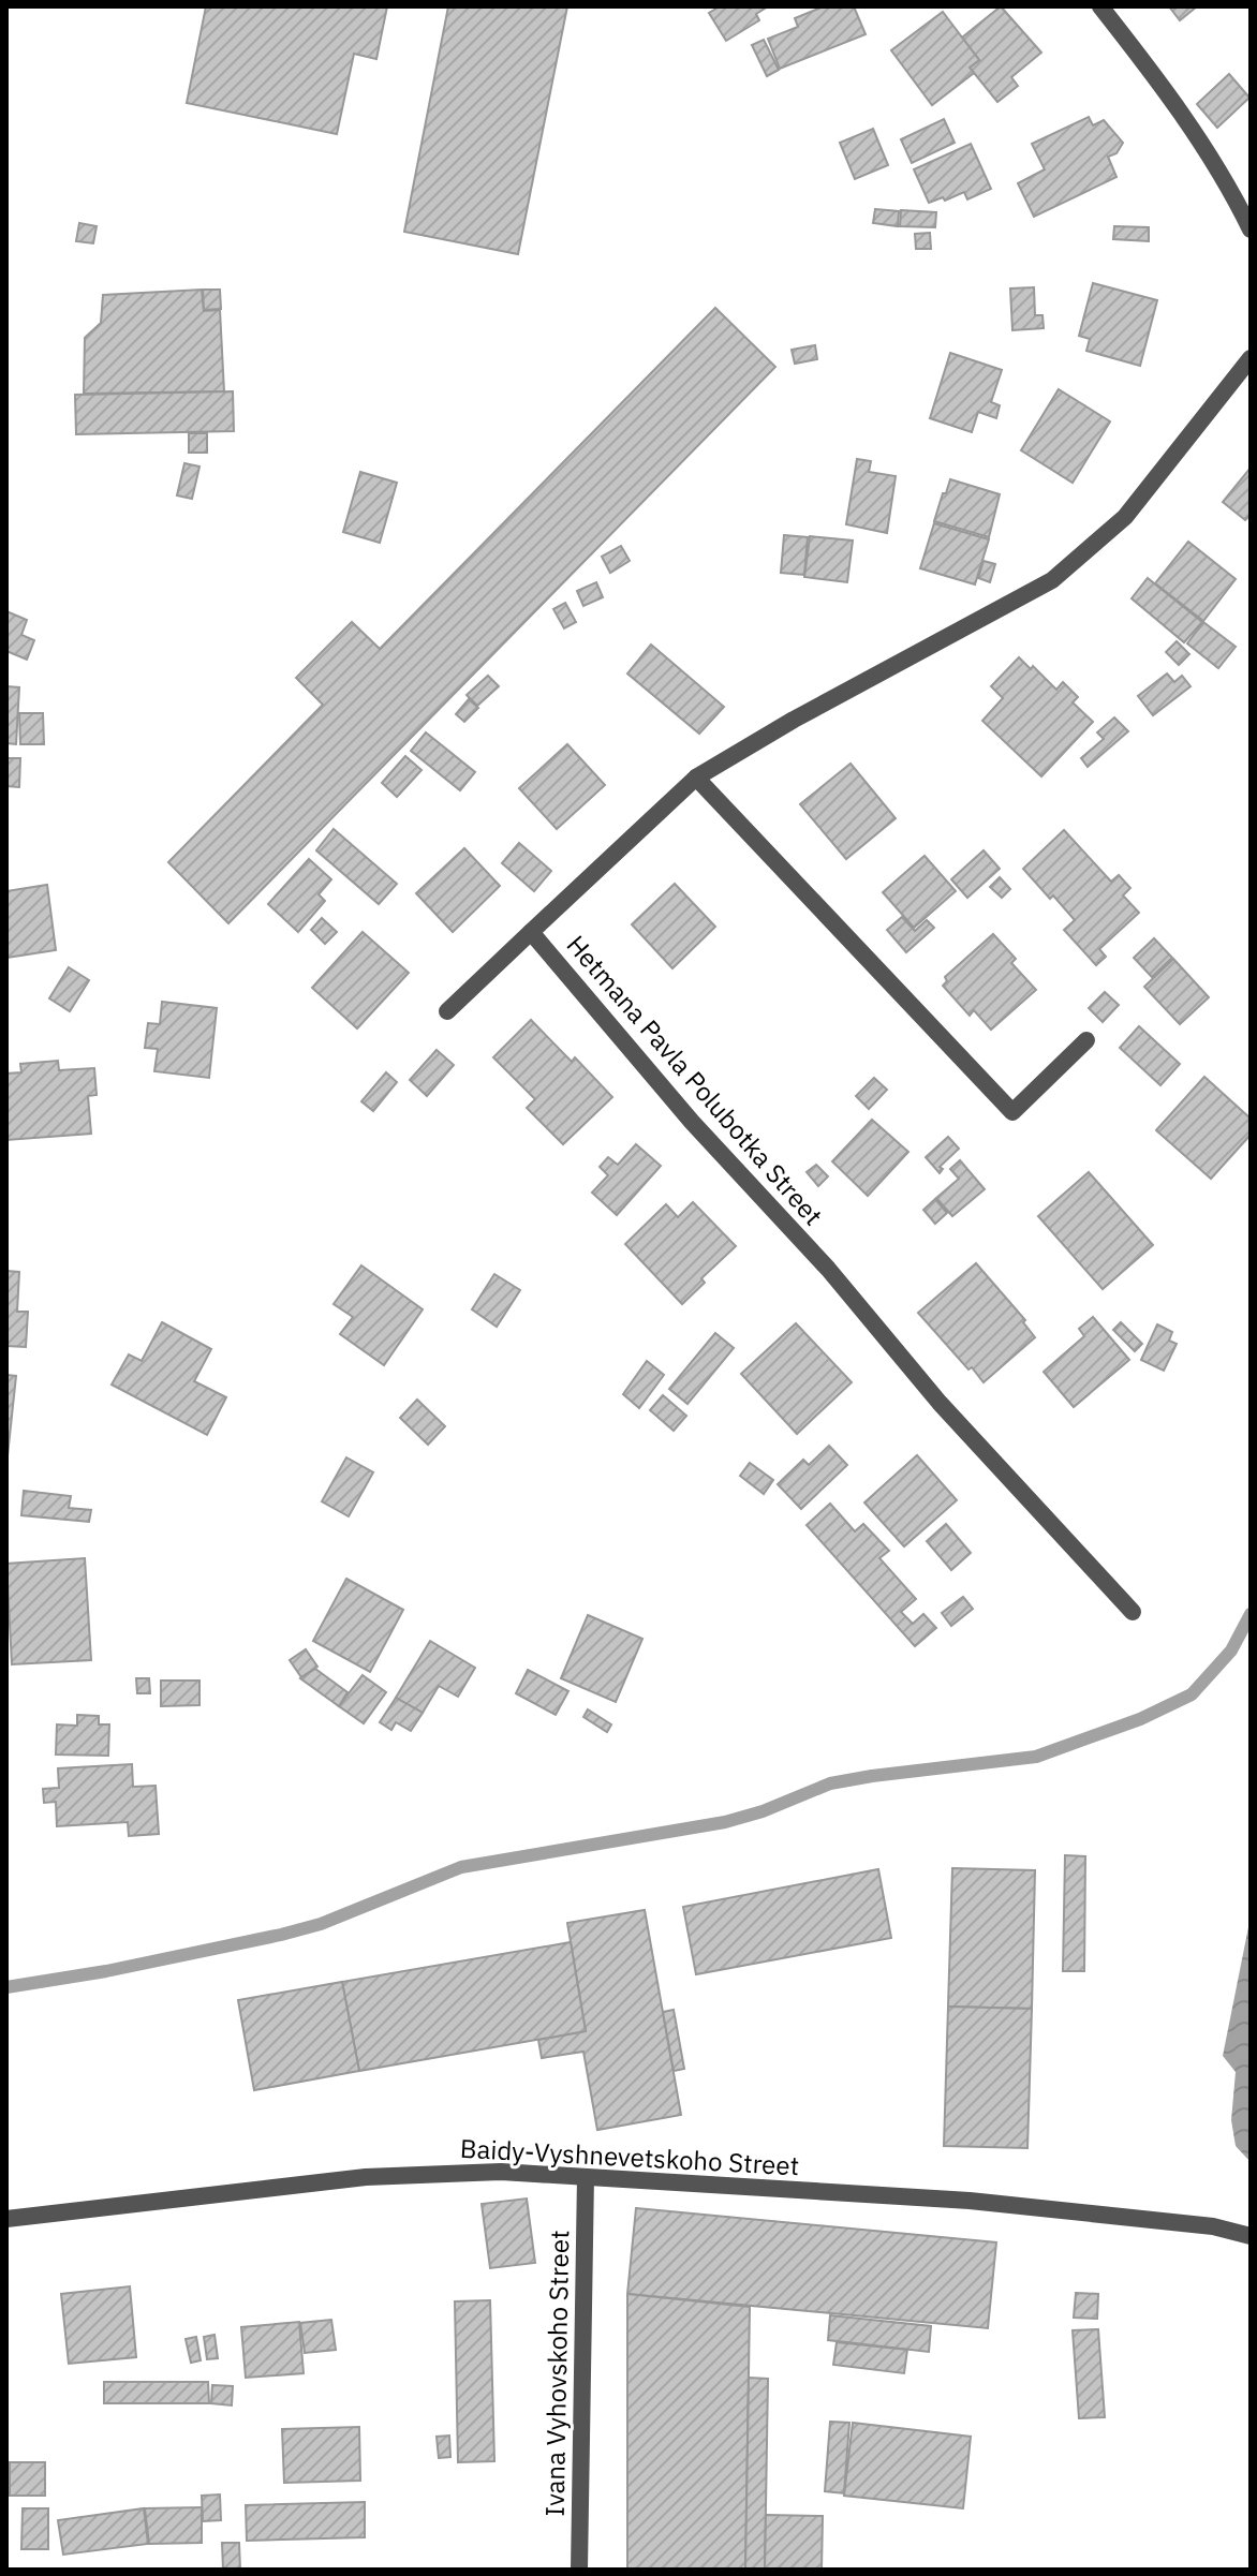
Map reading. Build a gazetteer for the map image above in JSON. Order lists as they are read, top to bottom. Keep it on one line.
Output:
{"streets":{"street":["Hetmana Pavla Polubotka Street","Baidy-Vyshnevetskoho Street","Ivana Vyhovskoho Street"]},"crossings":[["Baidy-Vyshnevetskoho Street","Ivana Vyhovskoho Street"]]}
